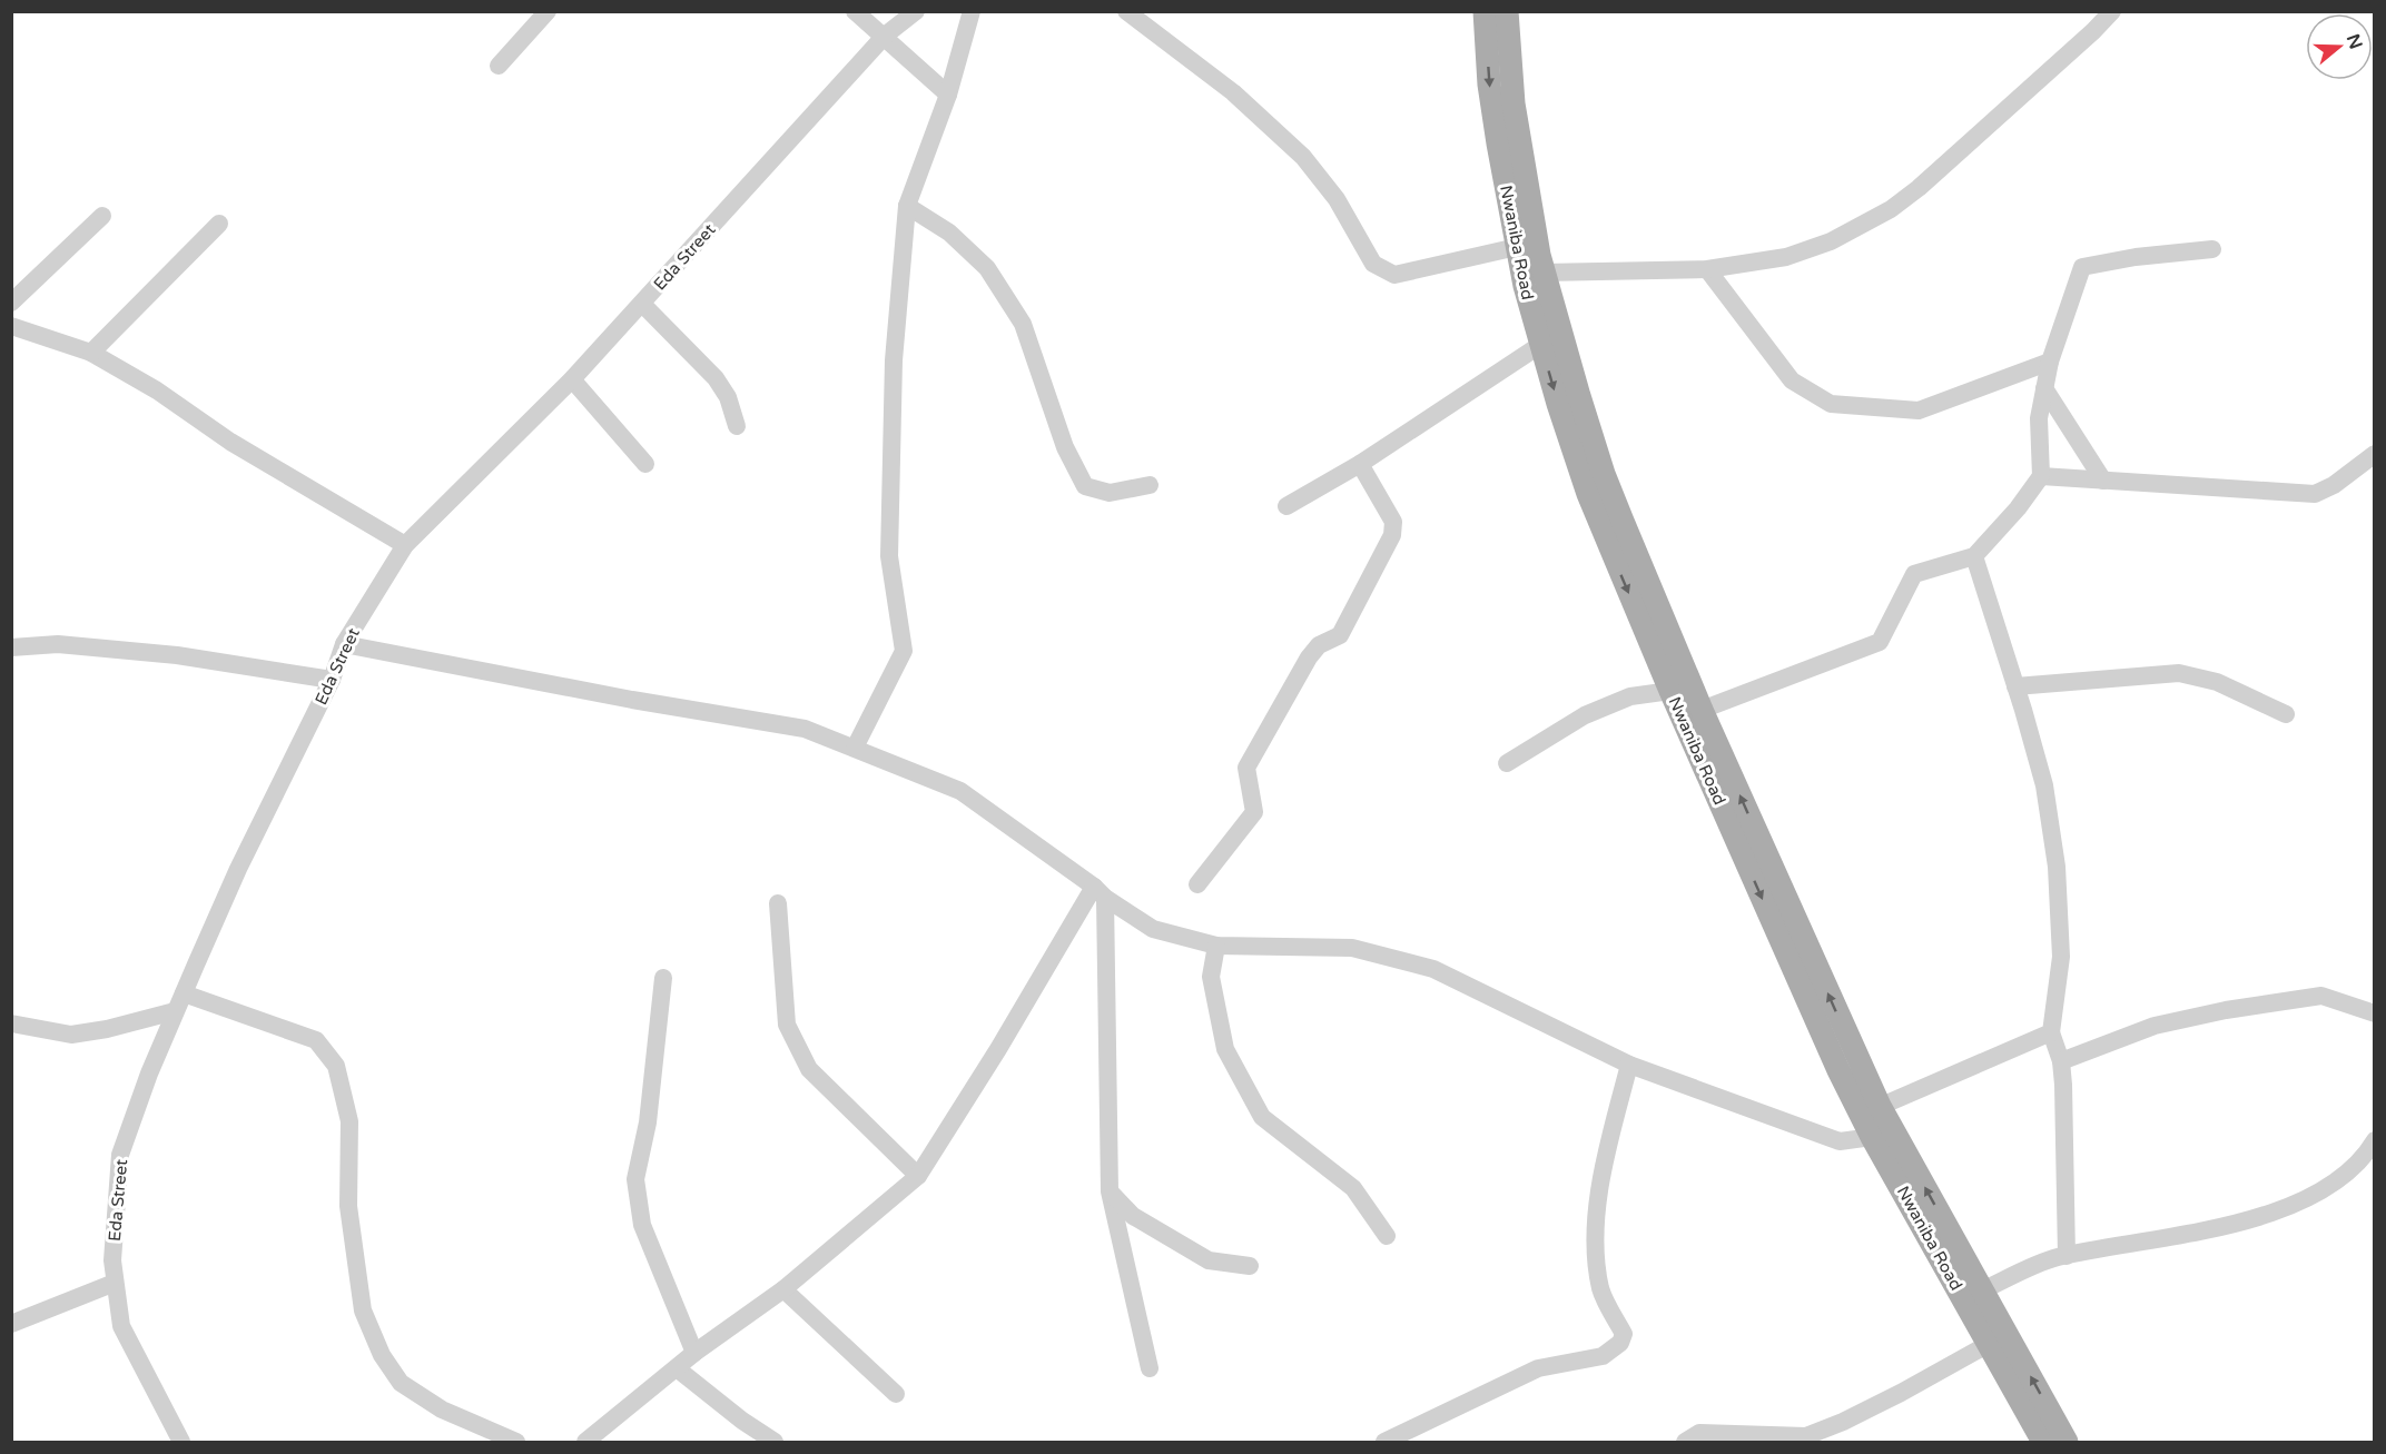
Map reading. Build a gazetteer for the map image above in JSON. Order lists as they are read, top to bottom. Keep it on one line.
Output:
{"streets":{"main road":["Nwaniba Road"],"street":["Eda Street"]},"north":"right"}
